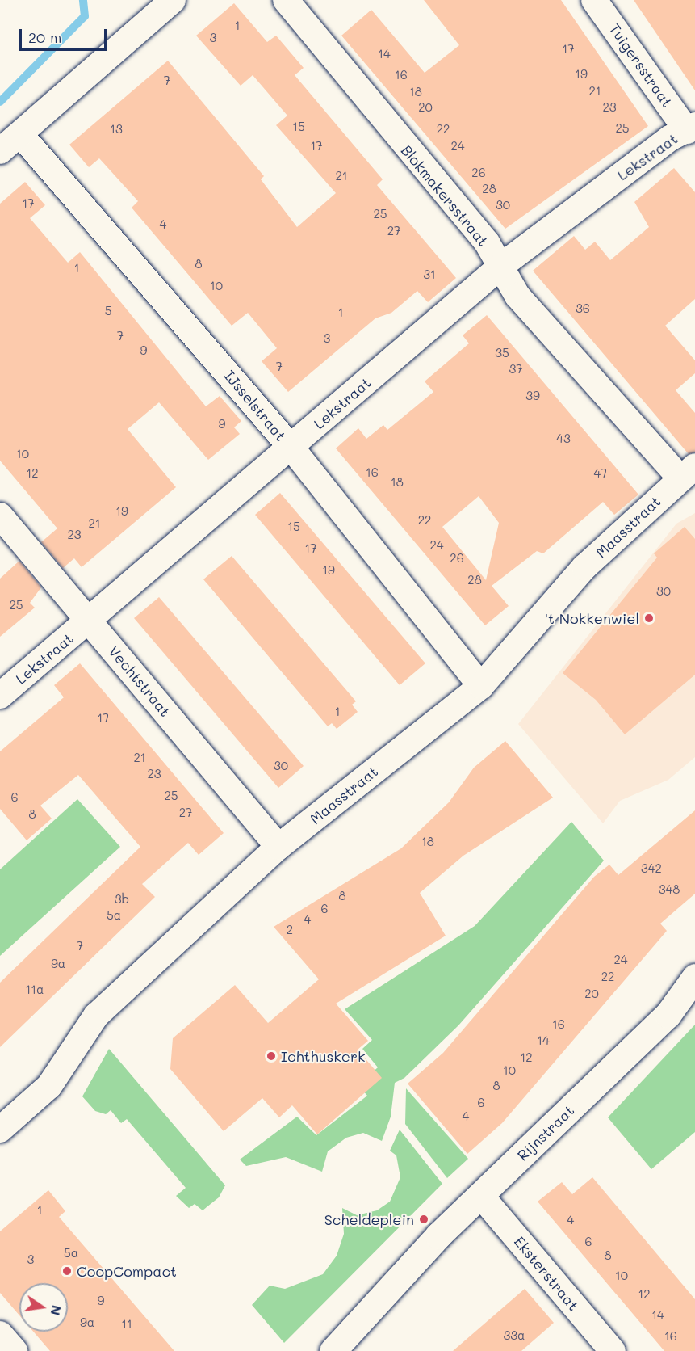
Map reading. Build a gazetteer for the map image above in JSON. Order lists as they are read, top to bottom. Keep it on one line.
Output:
{"streets":{"street":["Tuigersstraat","Lekstraat","Blokmakersstraat","IJsselstraat","Maasstraat","Vechtstraat","Rijnstraat","Eksterstraat"]},"crossings":[["Tuigersstraat","Lekstraat"],["Lekstraat","Blokmakersstraat"],["Lekstraat","IJsselstraat"],["Lekstraat","Vechtstraat"],["Blokmakersstraat","Maasstraat"],["IJsselstraat","Maasstraat"],["Maasstraat","Vechtstraat"],["Rijnstraat","Eksterstraat"]],"places":["'t Nokkenwiel","Ichthuskerk","Scheldeplein","CoopCompact"],"house_numbers":["1","3","17","14","19","16","7","21","18","20","23","15","25","13","22","17","24","26","21","28","17","30","25","4","27","8","1","31","10","36","5","1","7","3","9","35","7","37","39","9","43","10","16","12","47","18","19","22","21","15","23","24","17","26","19","28","30","25","1","17","21","30","23","25","6","27","8","18","342","348","8","3b","6","5a","4","2","7","24","9a","22","11a","20","16","14","12","10","8","6","4","1","4","6","5a","8","3","10","12","9","14","9a","11","33a","16"],"scale_bar":"20 m","north":"right"}
